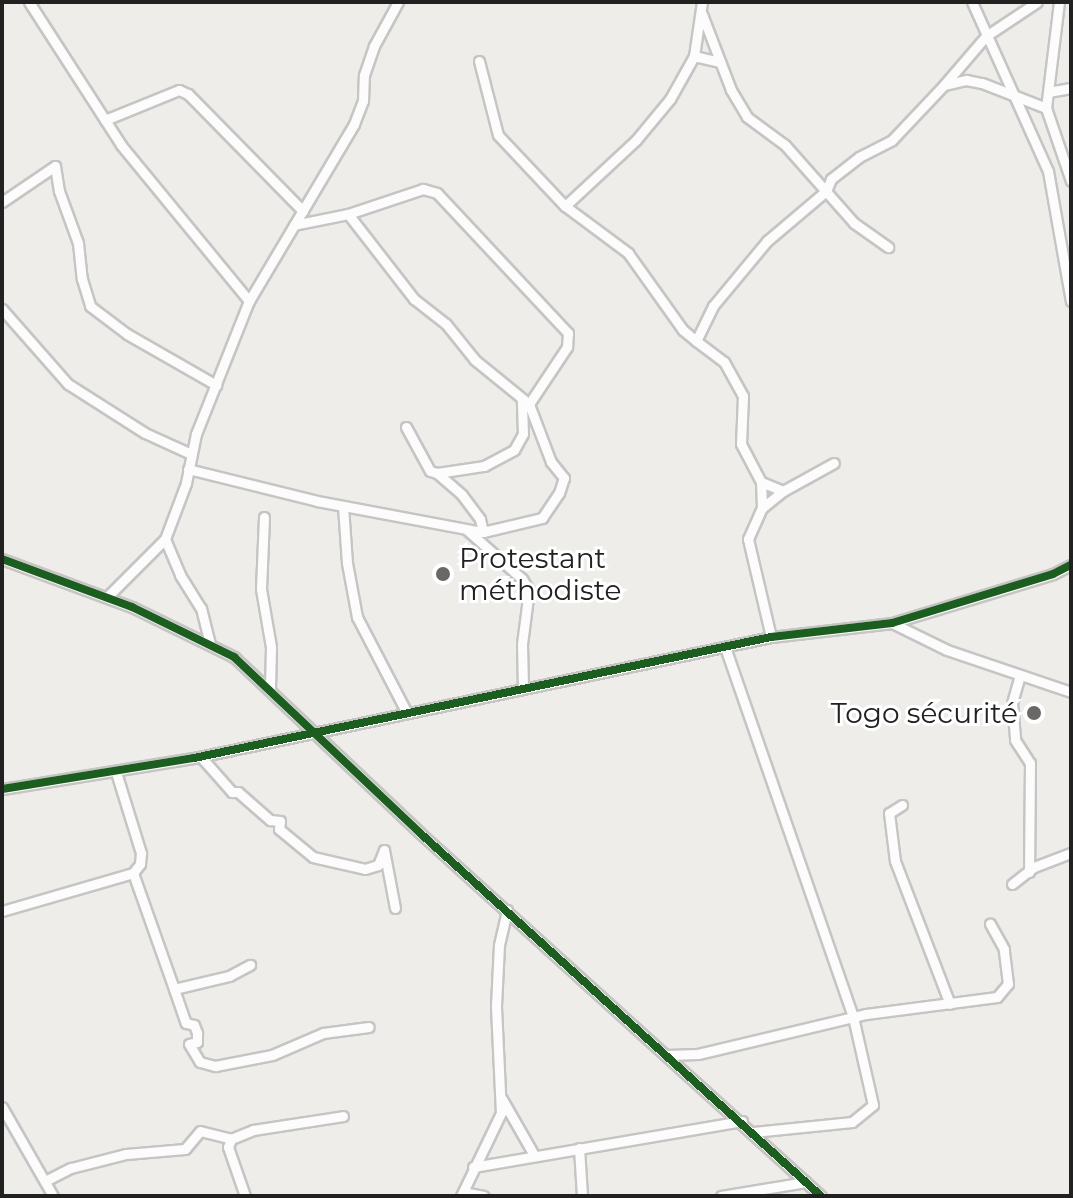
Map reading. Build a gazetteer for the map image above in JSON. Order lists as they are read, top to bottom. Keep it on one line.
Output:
{"places":["Protestant méthodiste","Togo sécurité"]}
